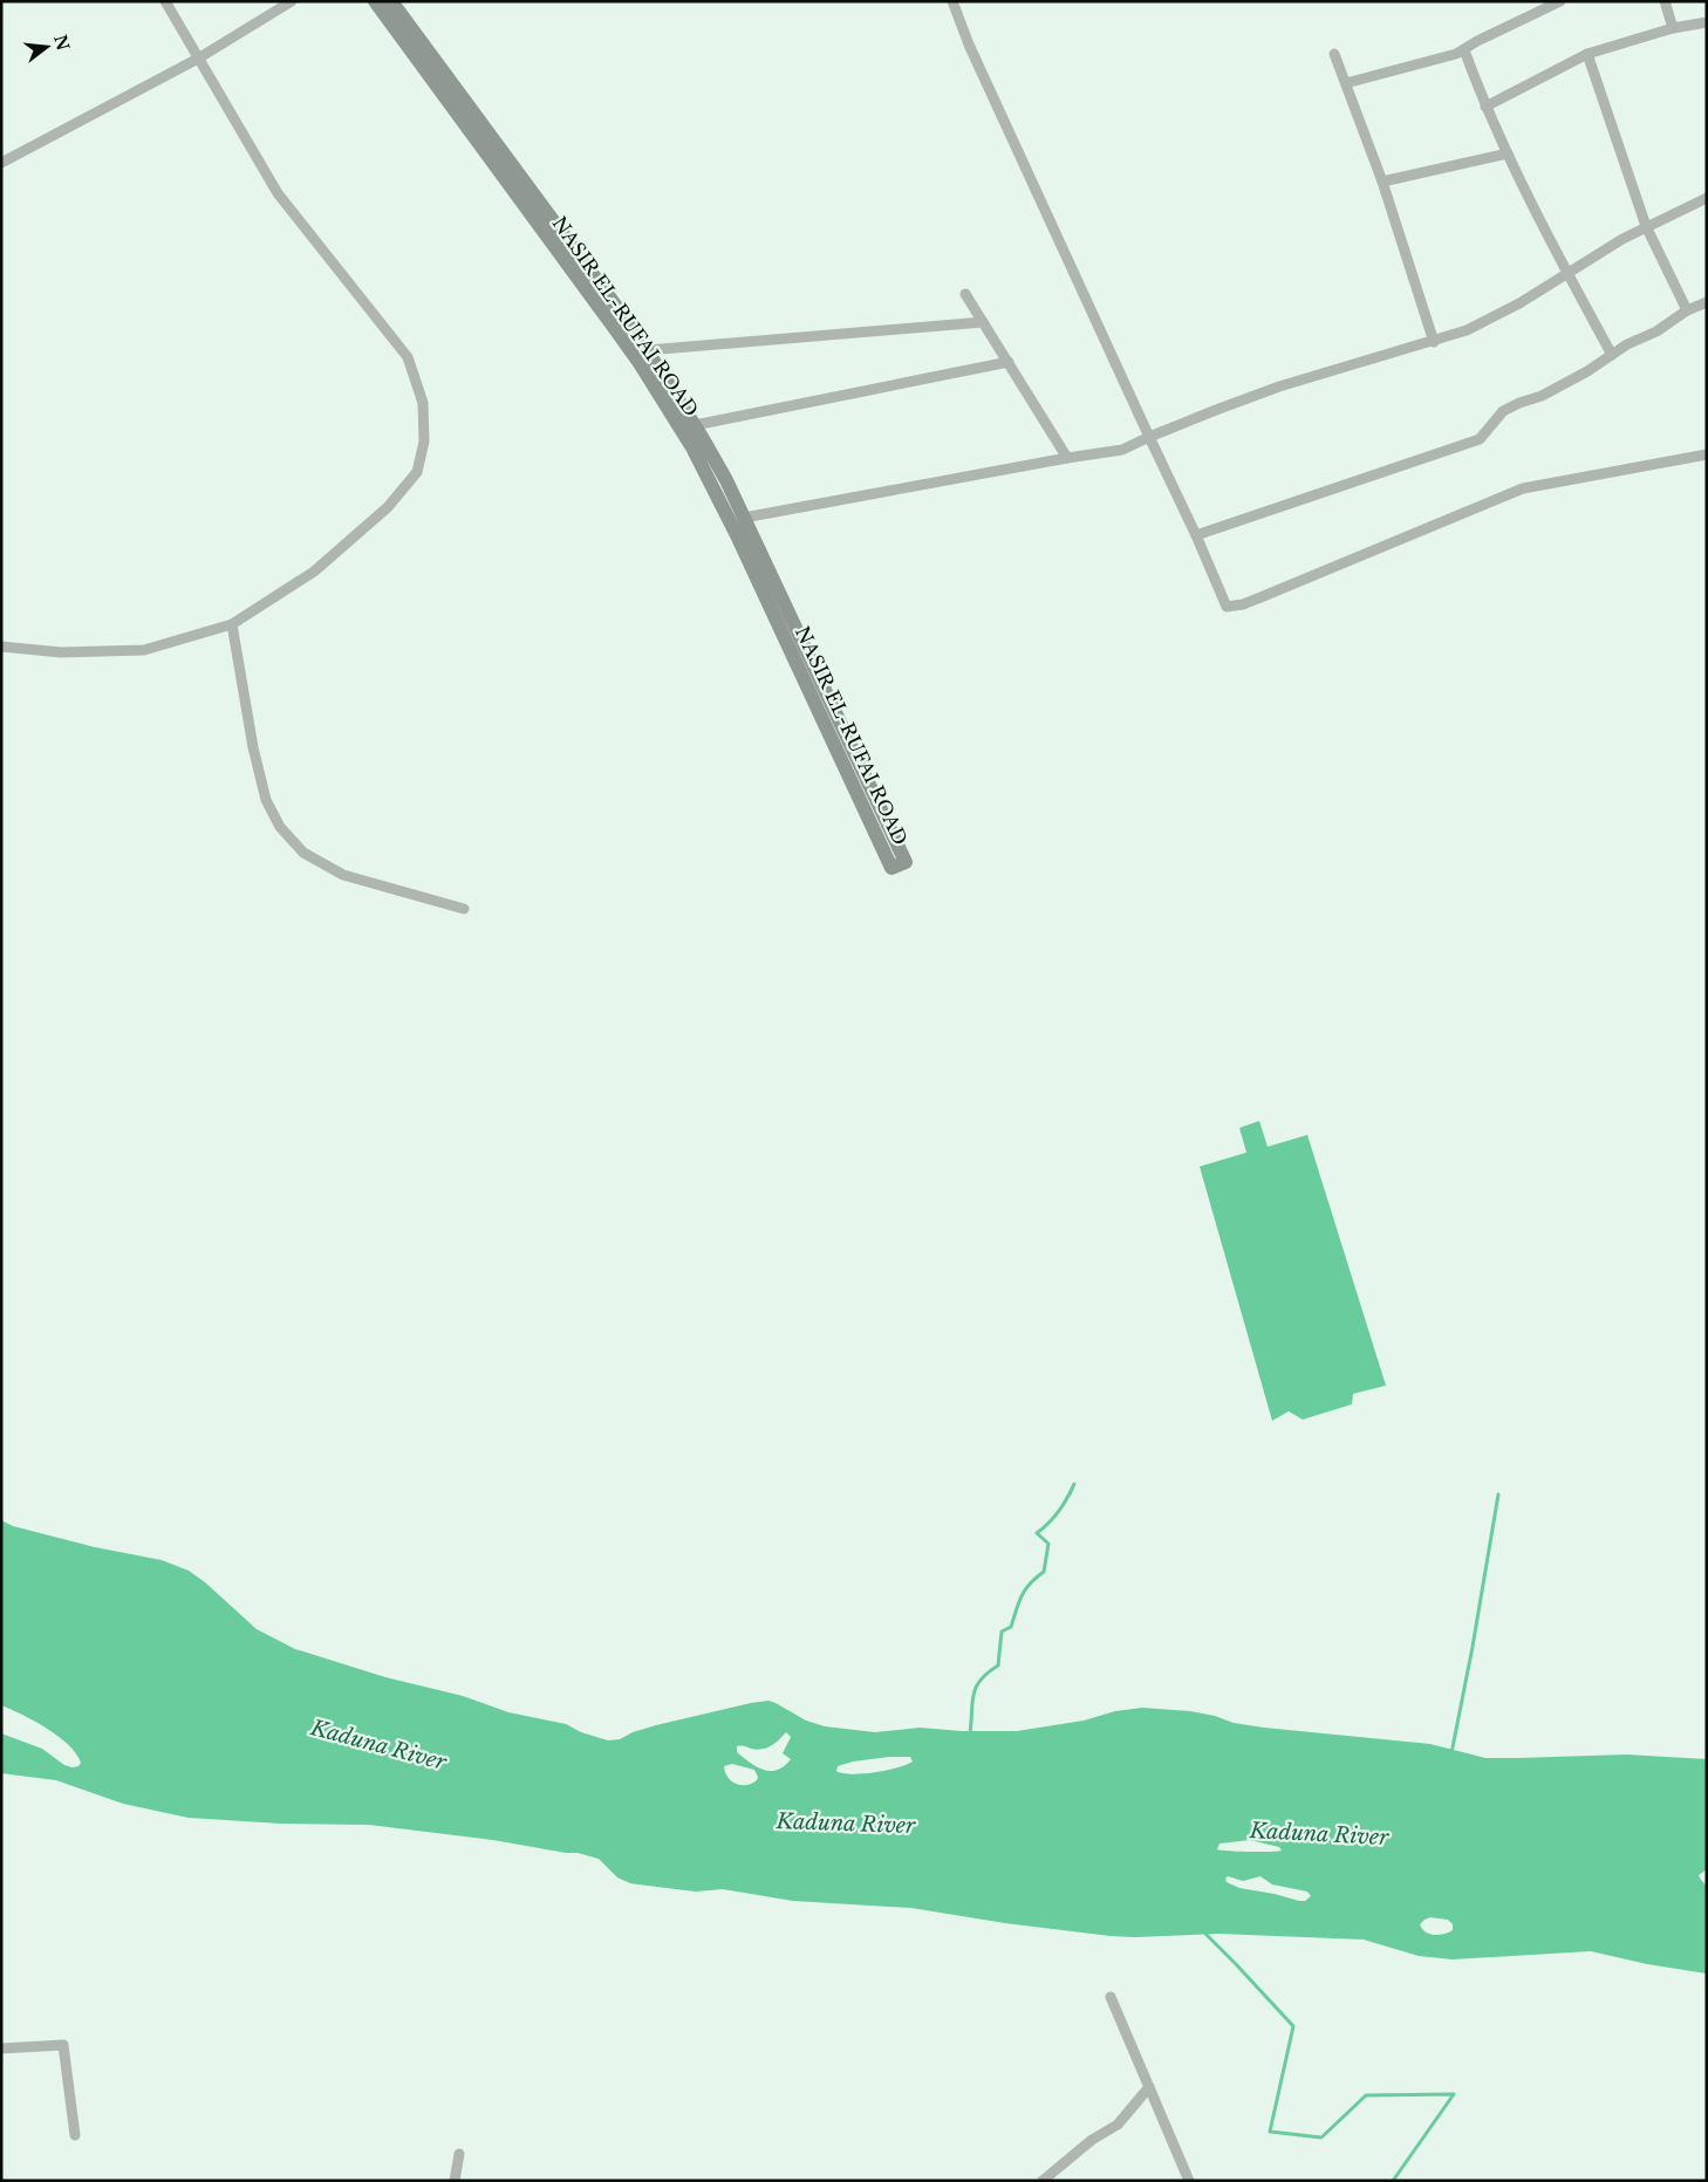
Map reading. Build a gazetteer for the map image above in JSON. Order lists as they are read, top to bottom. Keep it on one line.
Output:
{"streets":{"main road":["NASIR EL-RUFAI ROAD"]},"water":["Kaduna River"],"north":"right"}
